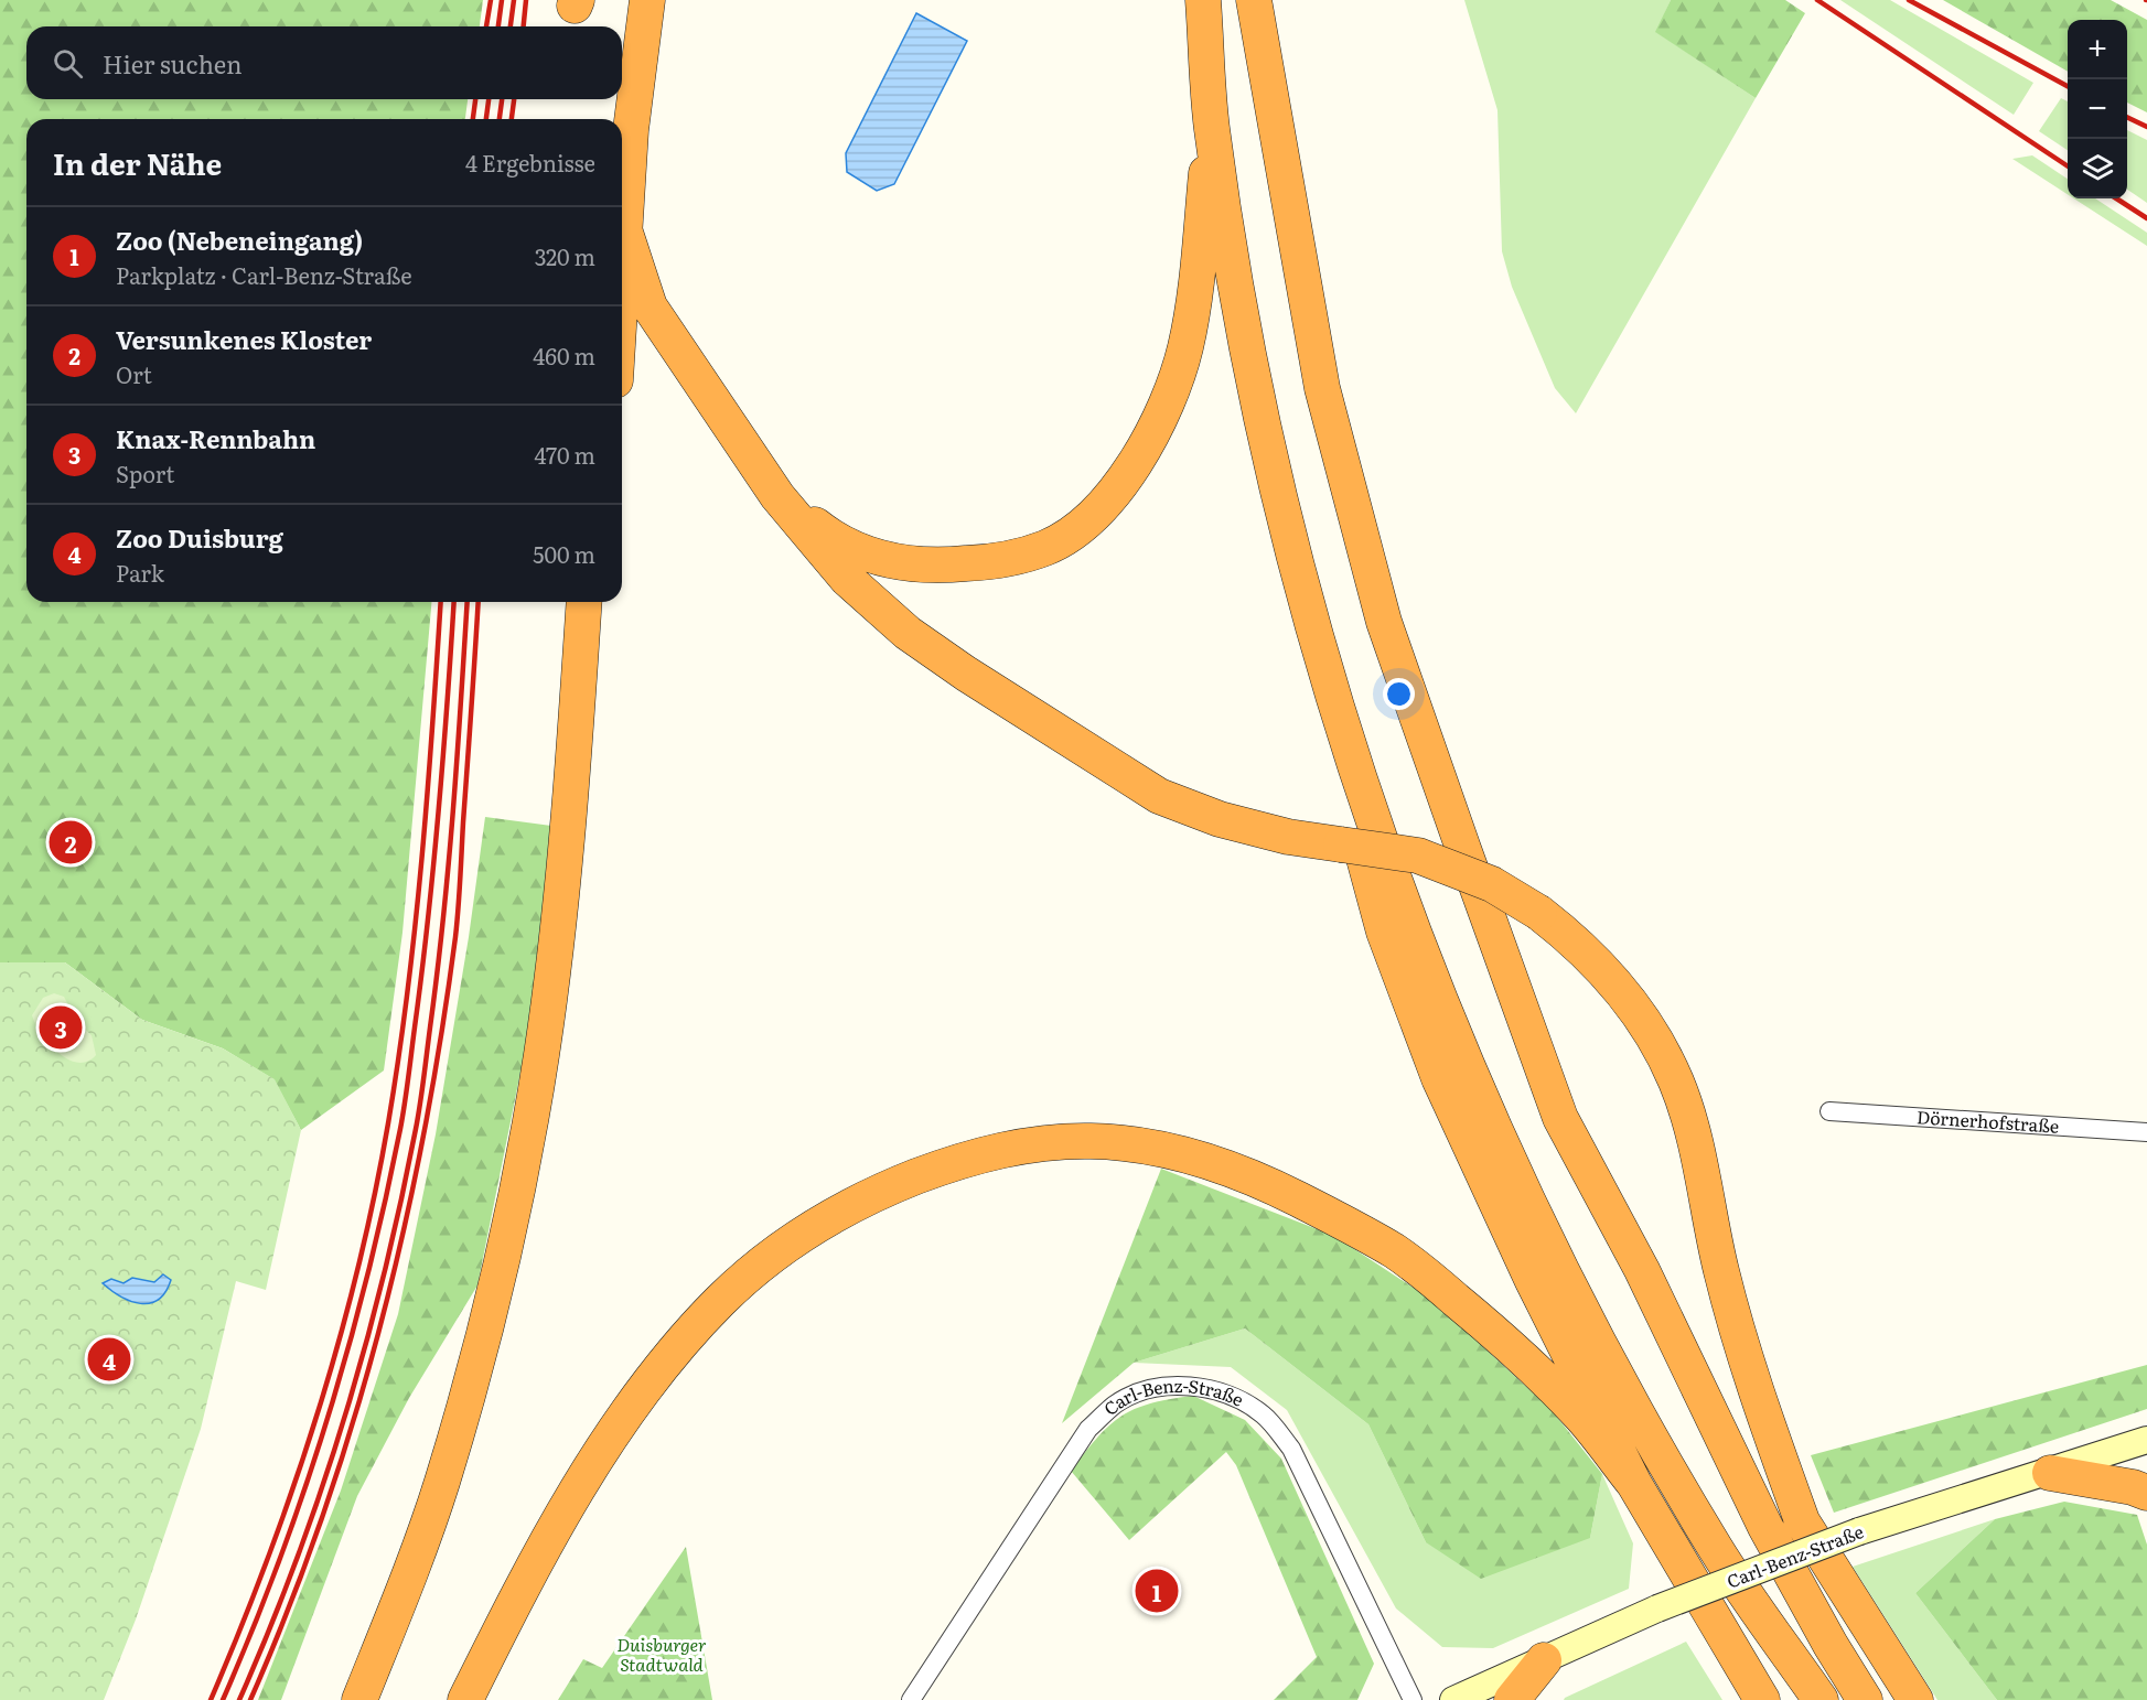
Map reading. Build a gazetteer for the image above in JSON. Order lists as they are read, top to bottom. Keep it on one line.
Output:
{"streets":{"main road":["Carl-Benz-Straße"],"street":["Dörnerhofstraße"]},"parks":["Duisburger Stadtwald"],"page":{"map_buttons":["+","−"],"search":"Hier suchen","heading":["In der Nähe","4 Ergebnisse"],"list":[{"mark":"1","name":"Zoo (Nebeneingang)","note":"Parkplatz · Carl-Benz-Straße","value":"320 m"},{"mark":"2","name":"Versunkenes Kloster","note":"Ort","value":"460 m"},{"mark":"3","name":"Knax-Rennbahn","note":"Sport","value":"470 m"},{"mark":"4","name":"Zoo Duisburg","note":"Park","value":"500 m"}],"pins":["2","3","4","1"]}}
